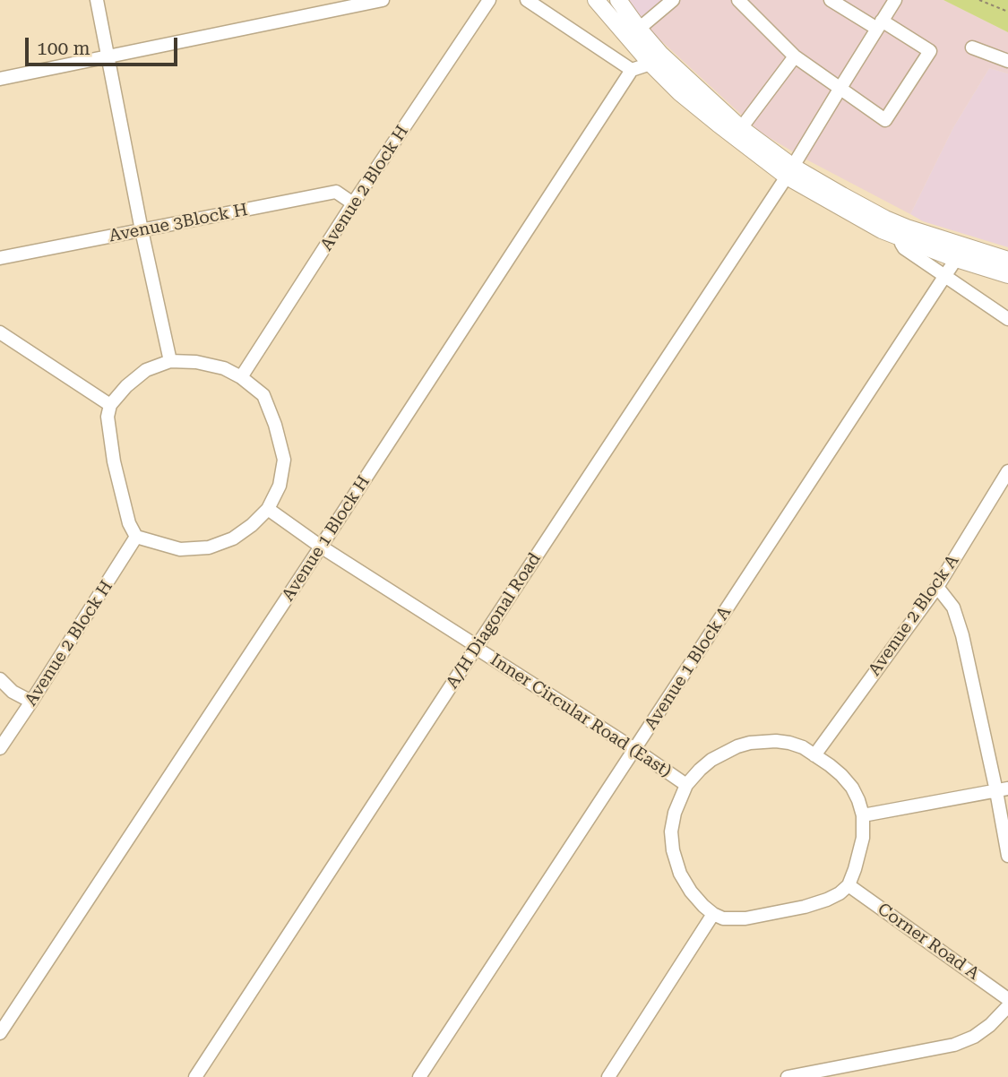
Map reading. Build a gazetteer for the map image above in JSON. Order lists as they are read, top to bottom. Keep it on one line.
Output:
{"streets":{"street":["Avenue 2 Block H","Avenue 3Block H","Avenue 1 Block H","Avenue 2 Block A","A/H Diagonal Road","Avenue 1 Block A","Inner Circular Road (East)","Corner Road A"]},"crossings":[["Avenue 2 Block H","Avenue 3Block H"],["Avenue 2 Block H","Inner Circular Road (East)"],["Avenue 1 Block H","Inner Circular Road (East)"],["Avenue 2 Block A","Inner Circular Road (East)"],["Avenue 2 Block A","Corner Road A"],["A/H Diagonal Road","Inner Circular Road (East)"],["Avenue 1 Block A","Inner Circular Road (East)"],["Inner Circular Road (East)","Corner Road A"]],"scale_bar":"100 m"}
